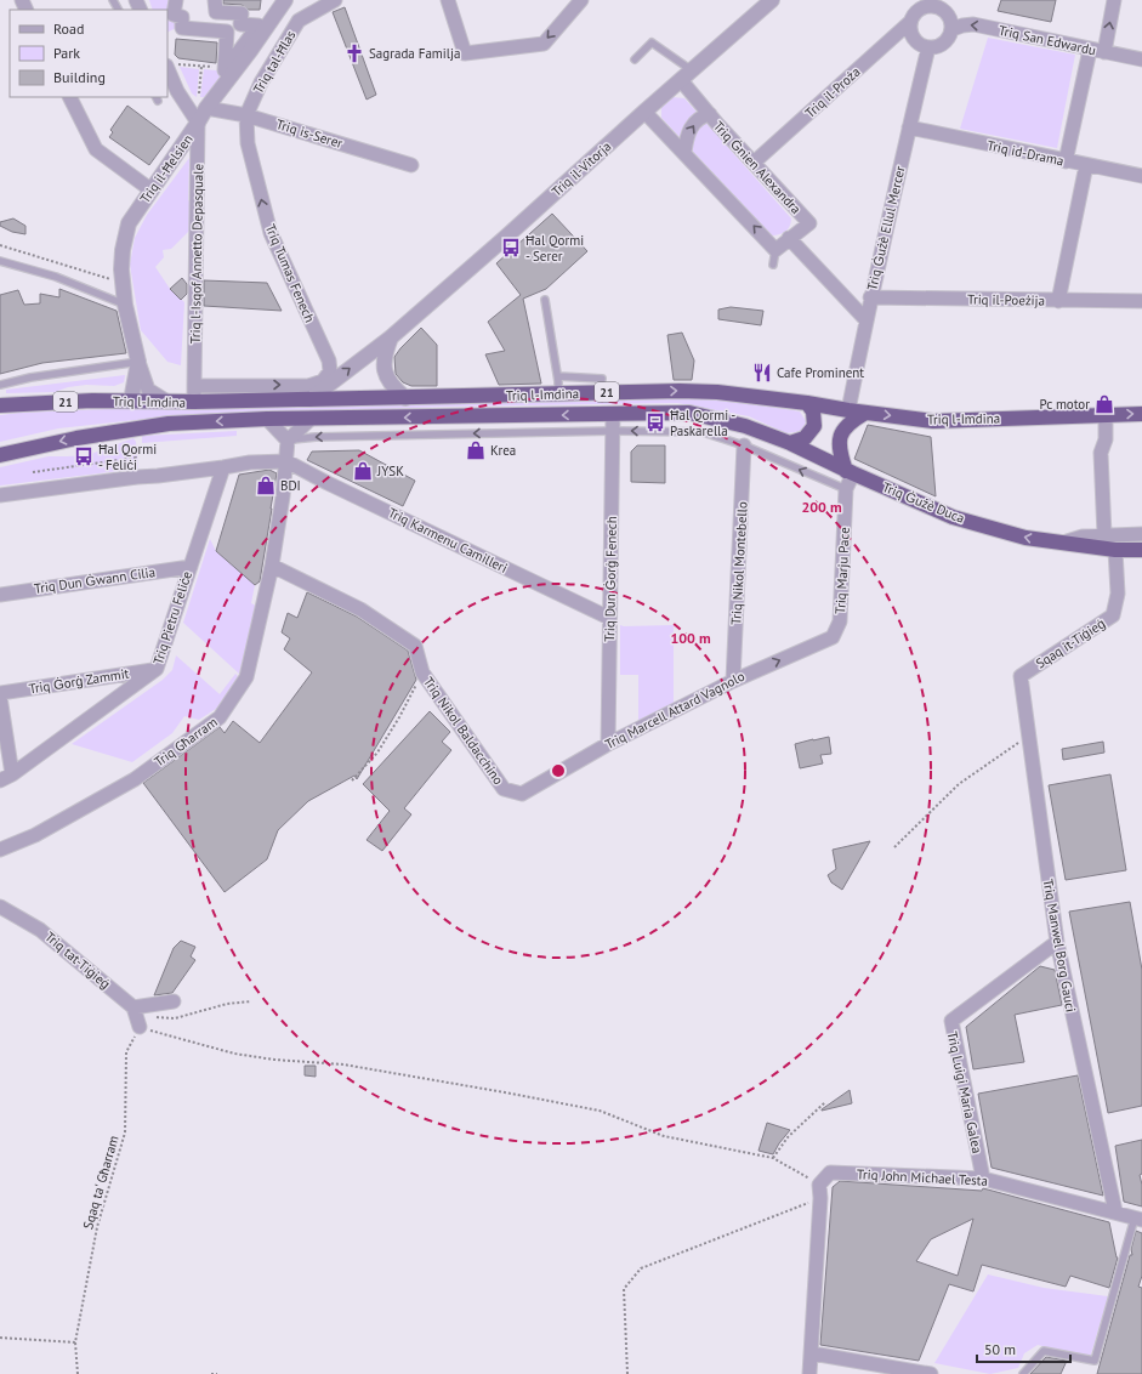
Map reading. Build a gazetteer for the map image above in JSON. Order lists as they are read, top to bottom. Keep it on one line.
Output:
{"streets":{"highway":["21","Triq l-Imdina","Triq Ġużè Duca"],"street":["Triq San Edwardu","Triq tal-Ħlas","Triq il-Proża","Triq is-Serer","Triq id-Drama","Triq Ġnien Alexandra","Triq il-Ħelsien","Triq il-Vitorja","Triq Ġużè Ellul Mercer","Triq l-Isqof Annetto Depasquale","Triq Tumas Fenech","Triq il-Poeżija","Triq Karmenu Camilleri","Triq Nikol Montebello","Triq Marju Pace","Triq Dun Ġorġ Fenech","Triq Dun Ġwann Cilia","Triq Pietru Feliċe","Sqaq it-Tiġieġ","Triq Ġorġ Zammit","Triq Marcell Attard Vagnolo","Triq Nikol Baldacchino","Triq Għarram","Triq Manwel Borg Gauci","Triq tat-Tiġieġ","Triq Luigi Maria Galea","Triq John Michael Testa"],"path":["Sqaq ta' Għarram"]},"crossings":[["Triq San Edwardu","Triq il-Proża"],["Triq San Edwardu","Triq Ġużè Ellul Mercer"],["Triq tal-Ħlas","Triq is-Serer"],["Triq tal-Ħlas","Triq Tumas Fenech"],["Triq il-Proża","Triq Ġnien Alexandra"],["Triq il-Proża","Triq Ġużè Ellul Mercer"],["Triq is-Serer","Triq il-Ħelsien"],["Triq is-Serer","Triq Tumas Fenech"],["Triq id-Drama","Triq Ġużè Ellul Mercer"],["Triq Ġnien Alexandra","Triq il-Vitorja"],["Triq il-Ħelsien","Triq l-Isqof Annetto Depasquale"],["Triq il-Ħelsien","Triq l-Imdina"],["Triq il-Vitorja","Triq l-Imdina"],["Triq Ġużè Ellul Mercer","Triq il-Poeżija"],["Triq Ġużè Ellul Mercer","Triq l-Imdina"],["Triq l-Isqof Annetto Depasquale","Triq Tumas Fenech"],["Triq l-Isqof Annetto Depasquale","Triq l-Imdina"],["Triq l-Imdina","Triq Ġużè Duca"],["Triq l-Imdina","Triq Dun Ġorġ Fenech"],["Triq Ġużè Duca","Triq Marju Pace"],["Triq Ġużè Duca","Sqaq it-Tiġieġ"],["Triq Karmenu Camilleri","Triq Dun Ġorġ Fenech"],["Triq Karmenu Camilleri","Triq Għarram"],["Triq Nikol Montebello","Triq Marcell Attard Vagnolo"],["Triq Marju Pace","Triq Marcell Attard Vagnolo"],["Triq Dun Ġorġ Fenech","Triq Marcell Attard Vagnolo"],["Triq Dun Ġwann Cilia","Triq Pietru Feliċe"],["Triq Pietru Feliċe","Triq Ġorġ Zammit"],["Sqaq it-Tiġieġ","Triq Manwel Borg Gauci"],["Triq Marcell Attard Vagnolo","Triq Nikol Baldacchino"],["Triq Nikol Baldacchino","Triq Għarram"],["Triq Manwel Borg Gauci","Triq Luigi Maria Galea"],["Triq Manwel Borg Gauci","Triq John Michael Testa"],["Triq Luigi Maria Galea","Triq John Michael Testa"]],"one_way":["Triq San Edwardu","Triq Ġużè Duca"],"places":{"church":["Sagrada Familja"],"bus stop":["Ħal Qormi - Serer","Ħal Qormi - Paskarella","Ħal Qormi - Feliċi"],"restaurant":["Cafe Prominent"],"shop":["Pc motor","Krea","JYSK","BDI"]},"legend":["Road","Park","Building"],"scale_bar":"50 m","rings":["200 m","100 m"]}
